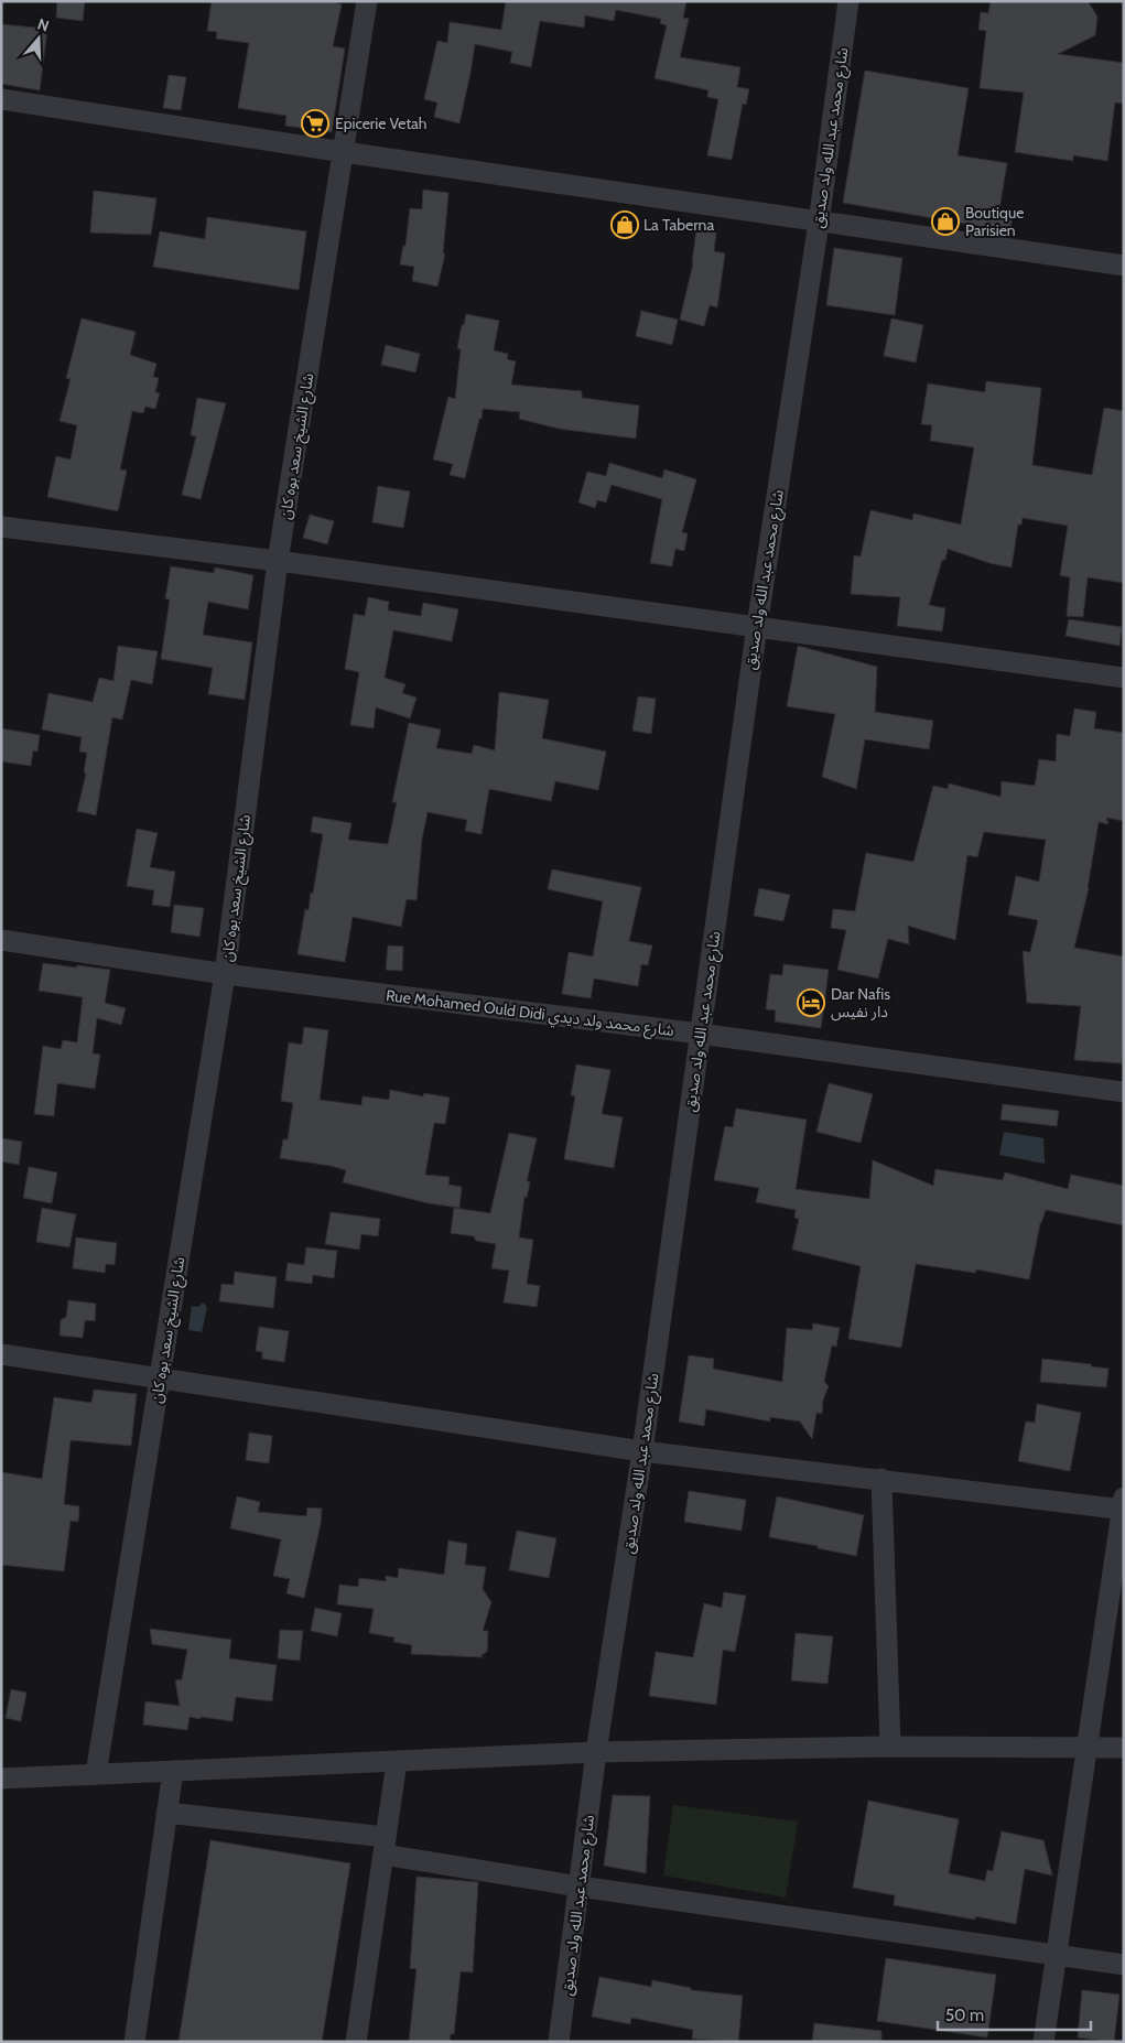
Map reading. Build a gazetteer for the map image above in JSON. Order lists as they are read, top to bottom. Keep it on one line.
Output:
{"streets":{"street":["شارع محمد عبد الله ولد صديق","شارع الشيخ سعد بوه كان","Rue Mohamed Ould Didi شارع محمد ولد ديدي"]},"crossings":[["شارع محمد عبد الله ولد صديق","Rue Mohamed Ould Didi شارع محمد ولد ديدي"],["شارع الشيخ سعد بوه كان","Rue Mohamed Ould Didi شارع محمد ولد ديدي"]],"places":{"supermarket":["Epicerie Vetah"],"shop":["Boutique Parisien","La Taberna"],"hotel":["Dar Nafis دار نفيس"]},"scale_bar":"50 m","north":"top"}
